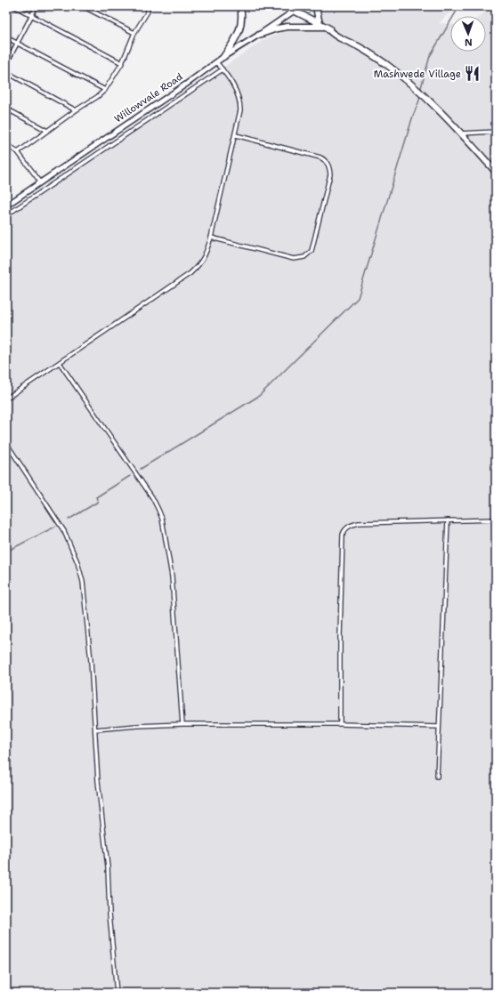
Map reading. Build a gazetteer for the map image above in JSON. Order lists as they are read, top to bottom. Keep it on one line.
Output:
{"streets":{"main road":["Willowvale Road"]},"places":{"restaurant":["Mashwede Village"]},"north":"bottom"}
